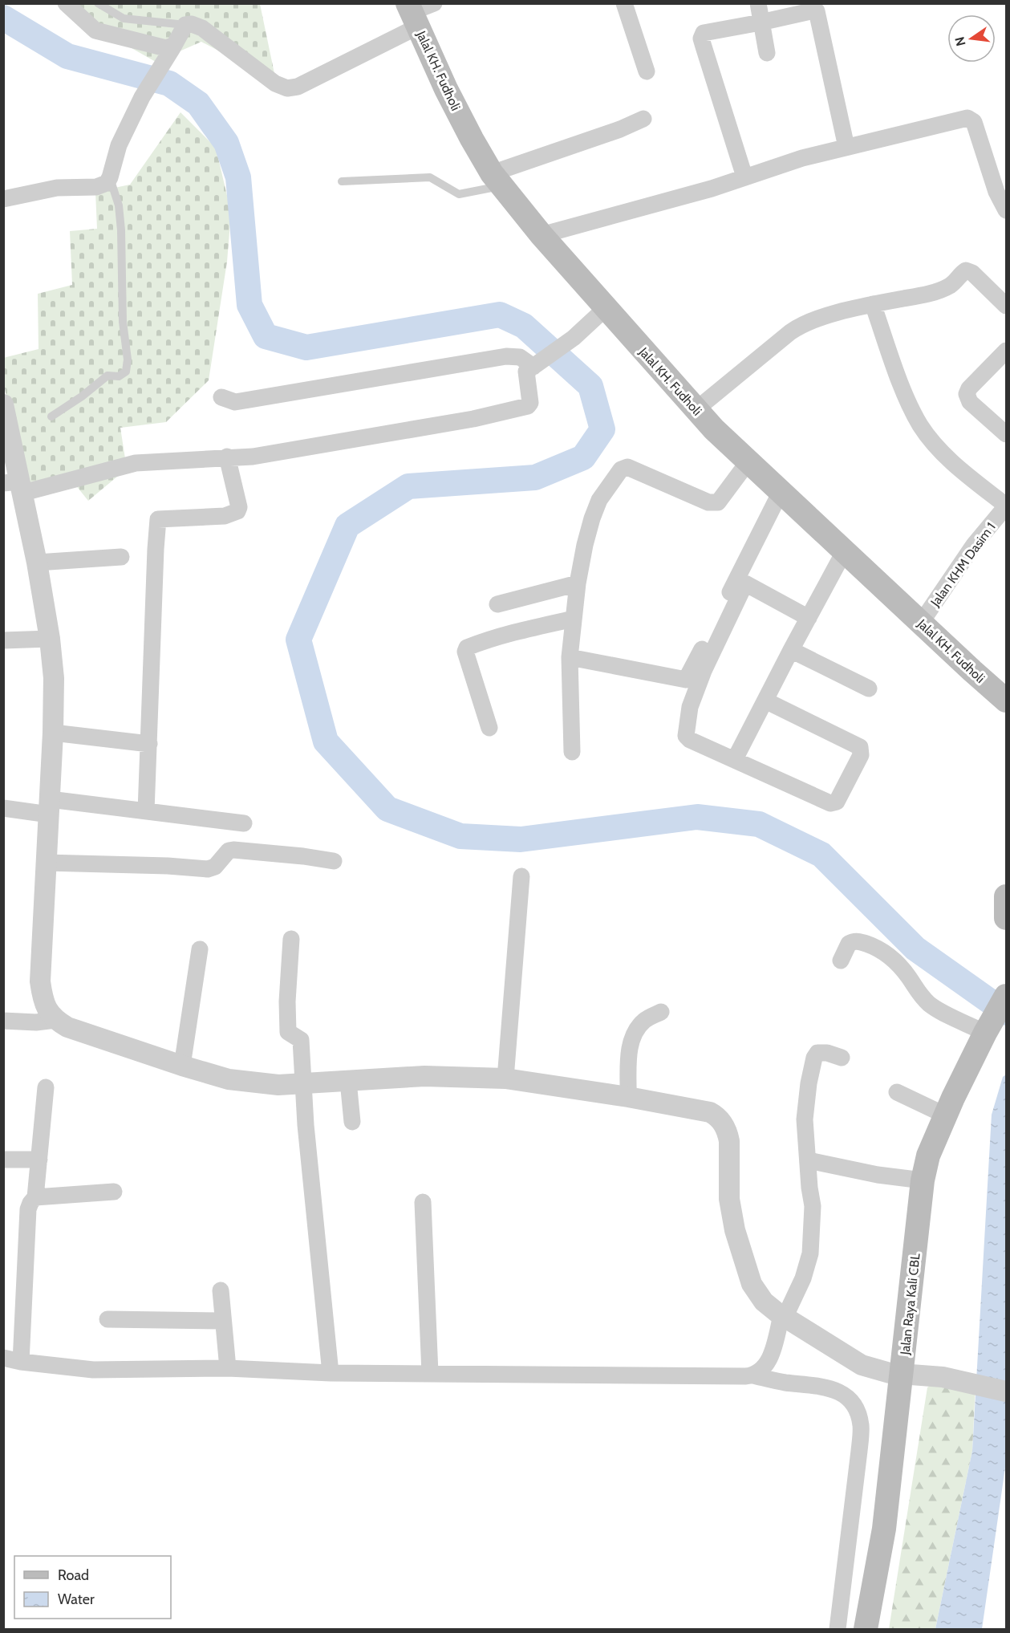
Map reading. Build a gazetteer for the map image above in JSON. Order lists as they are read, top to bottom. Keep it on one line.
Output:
{"streets":{"main road":["Jalal KH. Fudholi","Jalan Raya Kali CBL"],"street":["Jalan KHM Dasim 1"]},"crossings":[["Jalal KH. Fudholi","Jalan KHM Dasim 1"]],"legend":["Road","Water"],"north":"left"}
